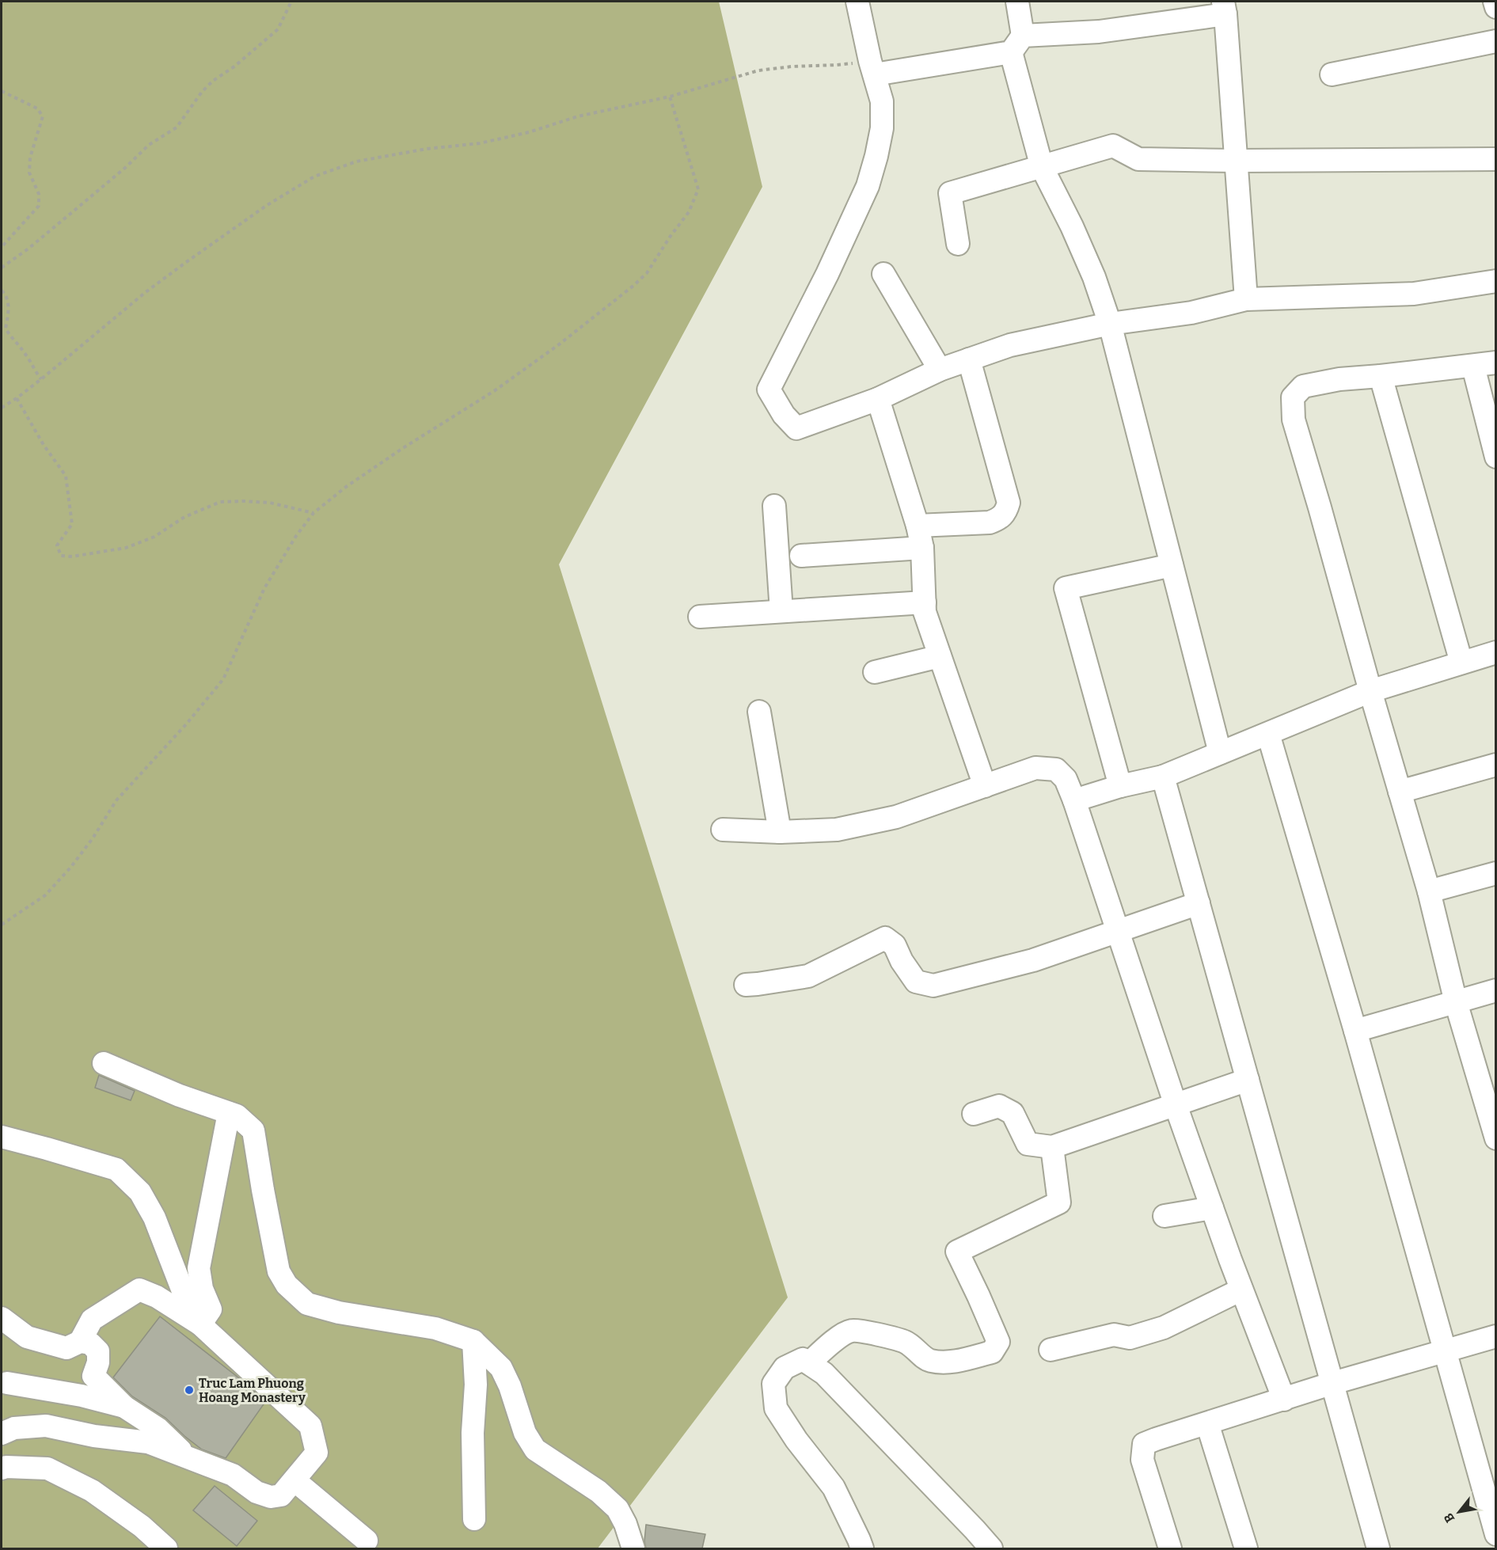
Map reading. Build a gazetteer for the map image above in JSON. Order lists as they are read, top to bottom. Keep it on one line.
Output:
{"places":["Truc Lam Phuong Hoang Monastery"],"north":"bottom left"}
